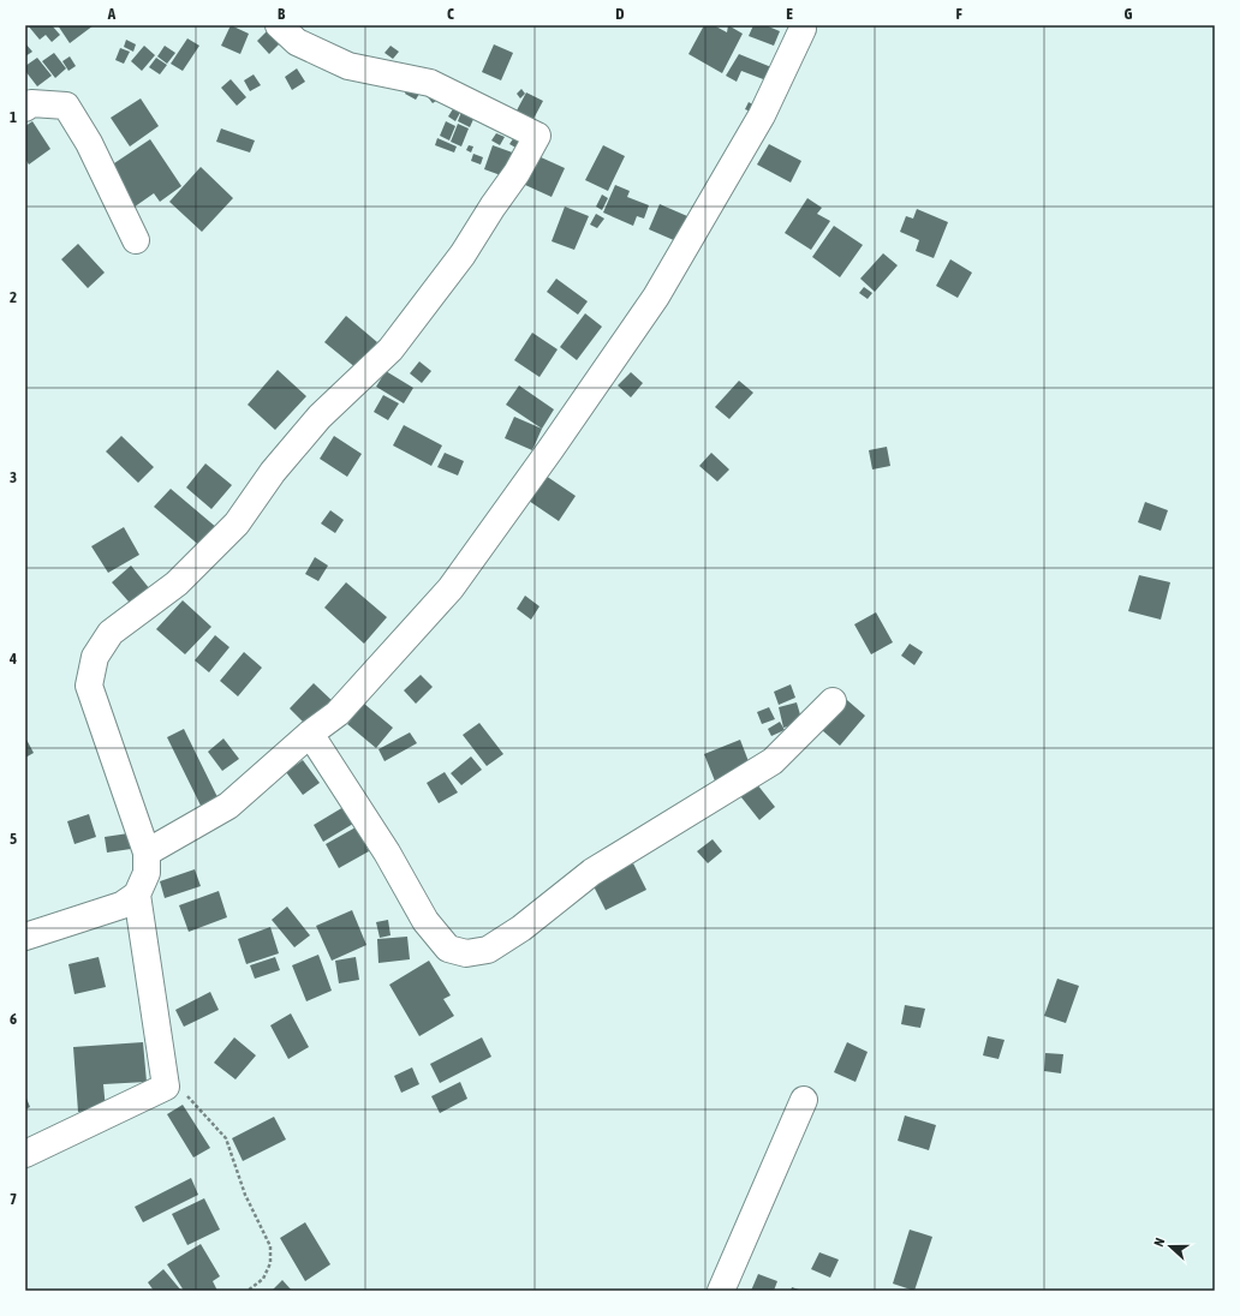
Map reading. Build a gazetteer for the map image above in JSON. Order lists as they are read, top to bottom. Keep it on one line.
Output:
{"north":"left","grid":{"columns":["A","B","C","D","E","F","G"],"rows":["1","2","3","4","5","6","7"]}}
